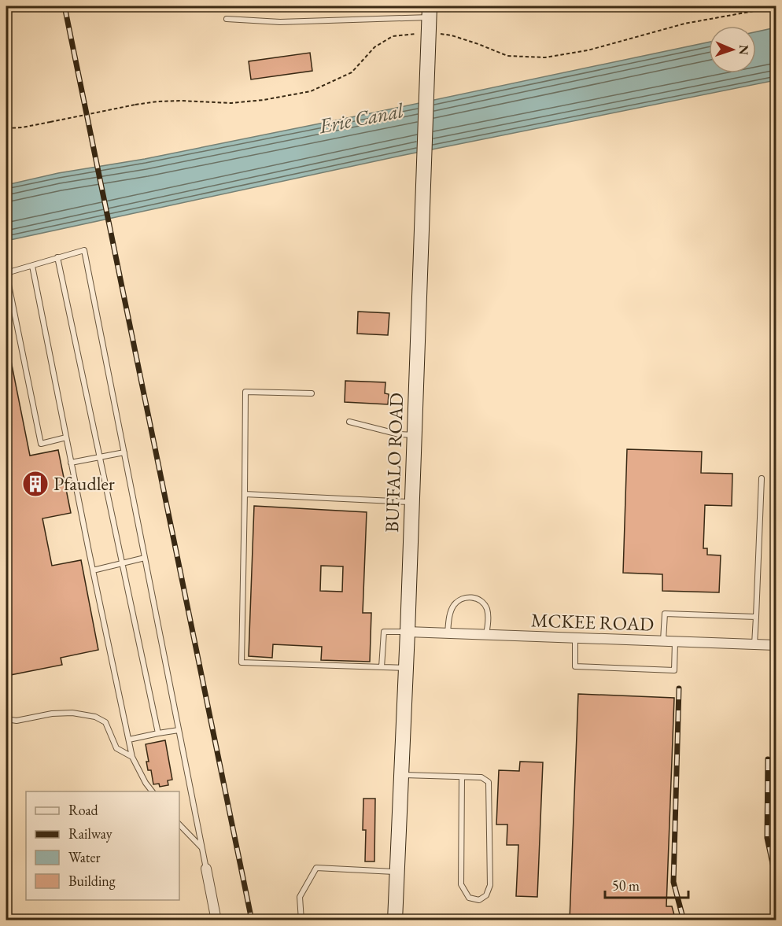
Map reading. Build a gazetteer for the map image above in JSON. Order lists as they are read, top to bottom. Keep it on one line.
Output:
{"streets":{"main road":["BUFFALO ROAD"],"street":["MCKEE ROAD"]},"crossings":[["BUFFALO ROAD","MCKEE ROAD"]],"water":["Erie Canal"],"places":{"building":["Pfaudler"]},"legend":["Road","Railway","Water","Building"],"scale_bar":"50 m","north":"right"}
